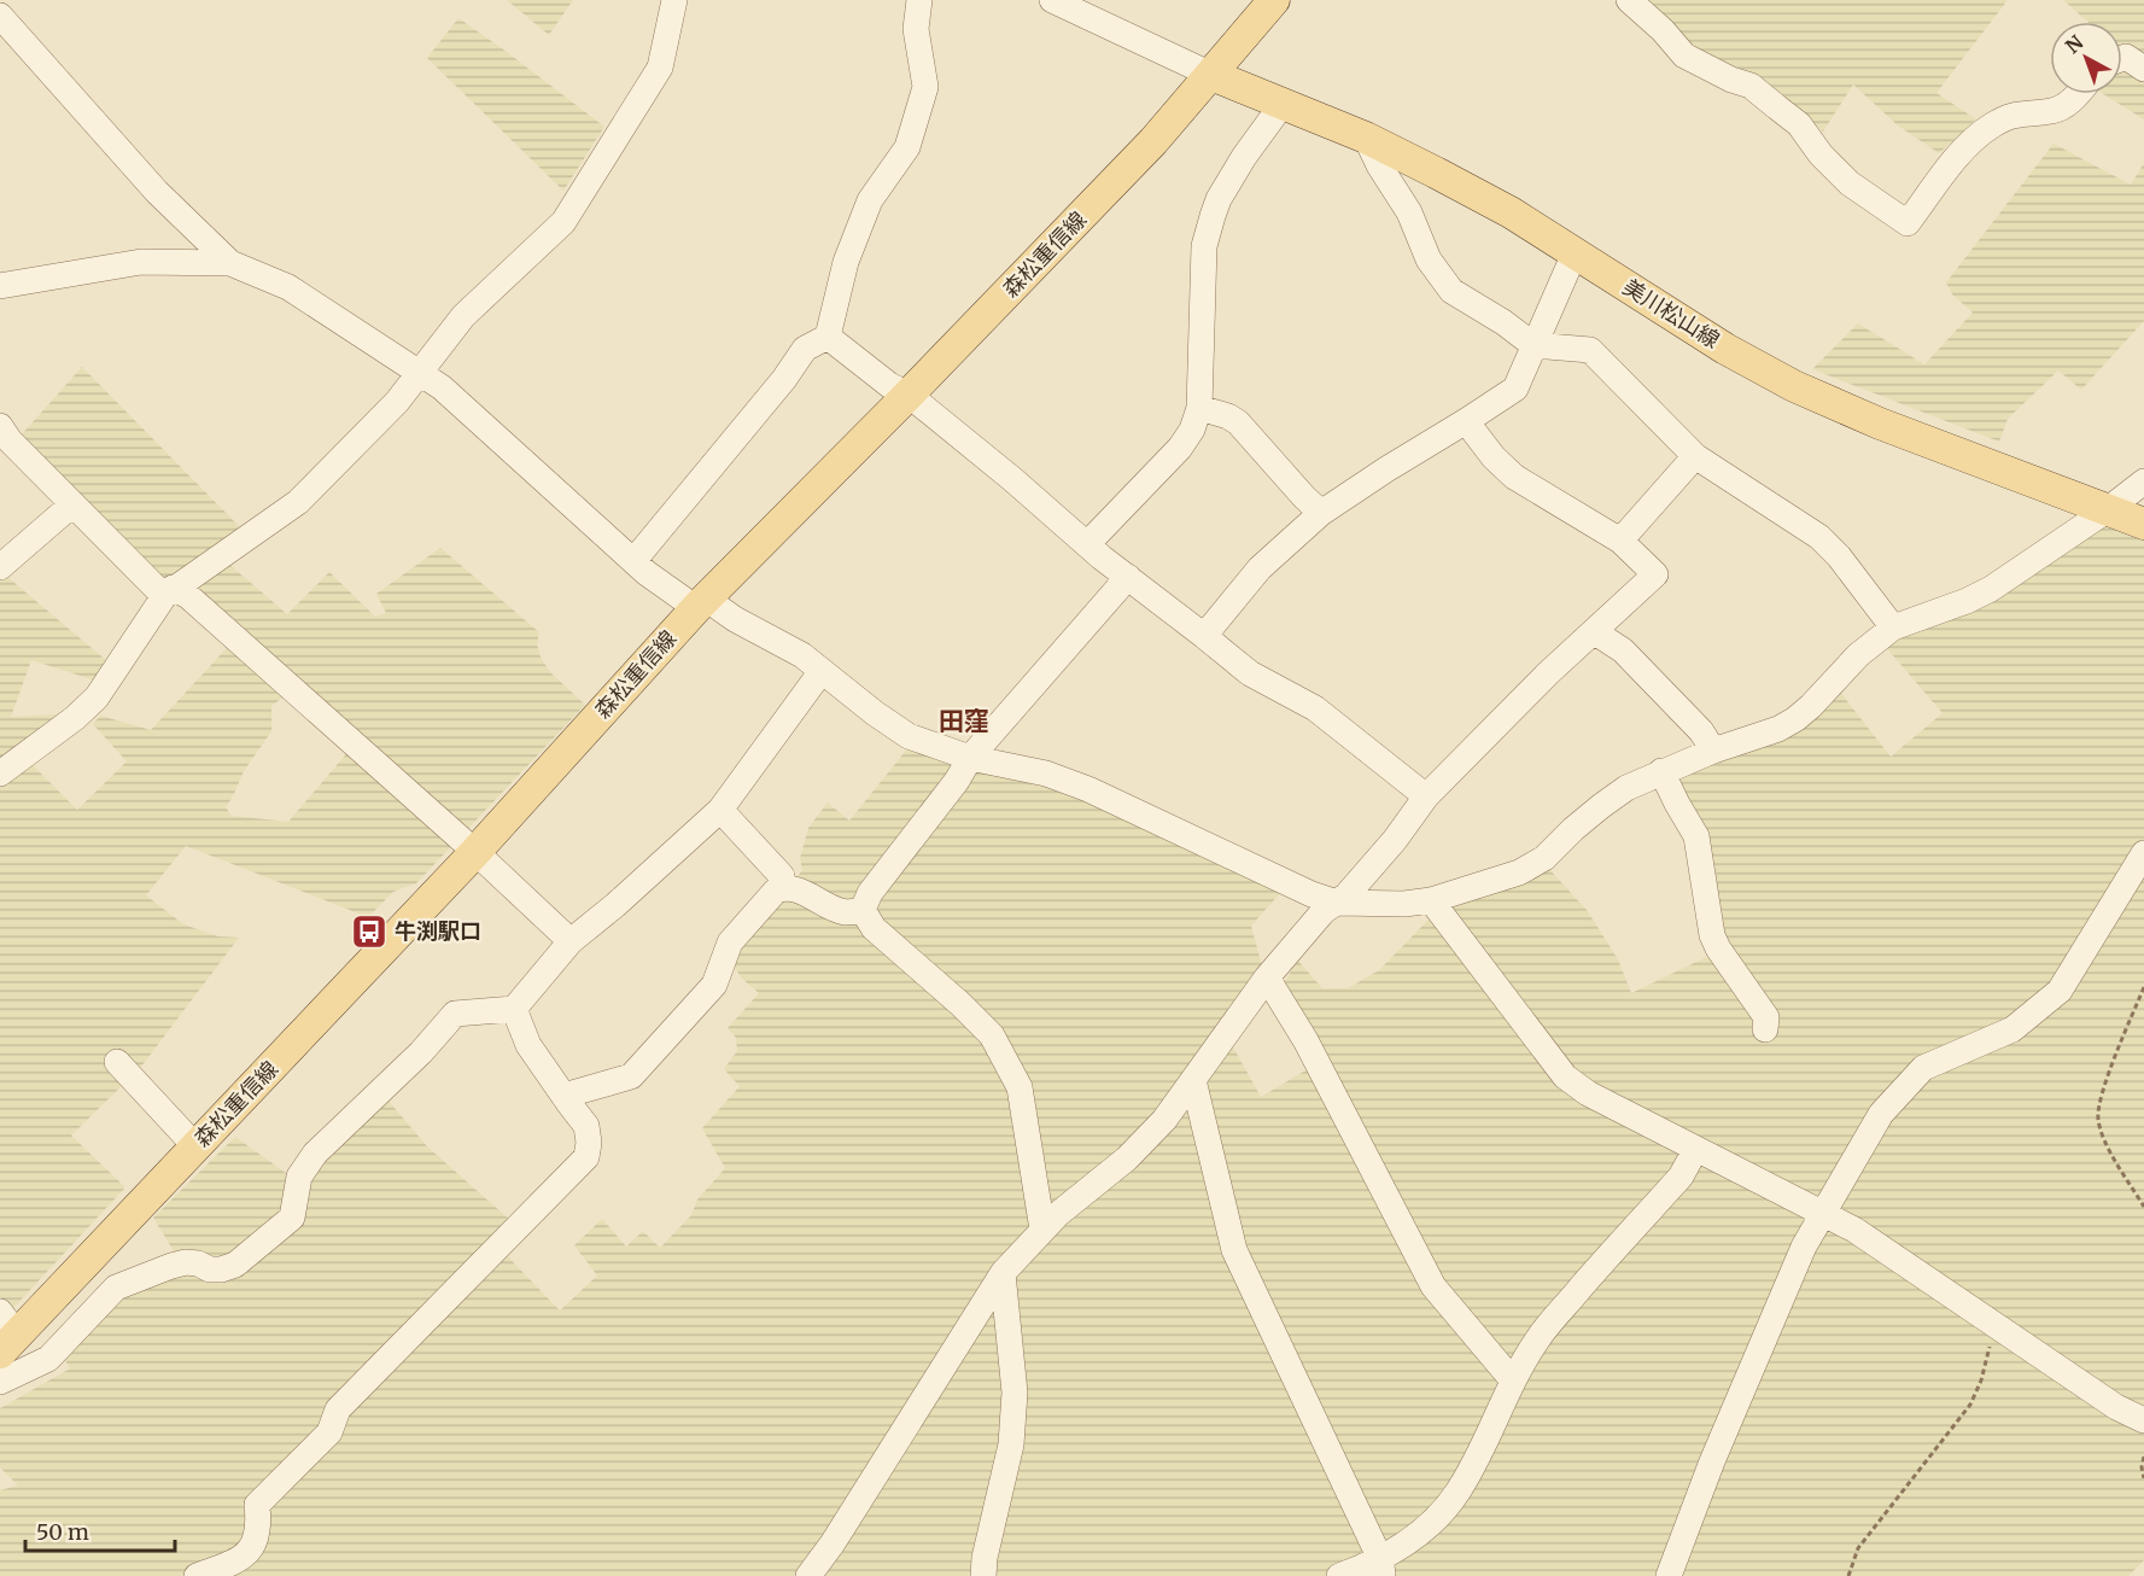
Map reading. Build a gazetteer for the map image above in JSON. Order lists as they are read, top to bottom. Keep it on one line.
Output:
{"streets":{"main road":["森松重信線","美川松山線"]},"crossings":[["森松重信線","美川松山線"]],"districts":["田窪"],"places":{"bus stop":["牛渕駅口"]},"scale_bar":"50 m","north":"top left"}
